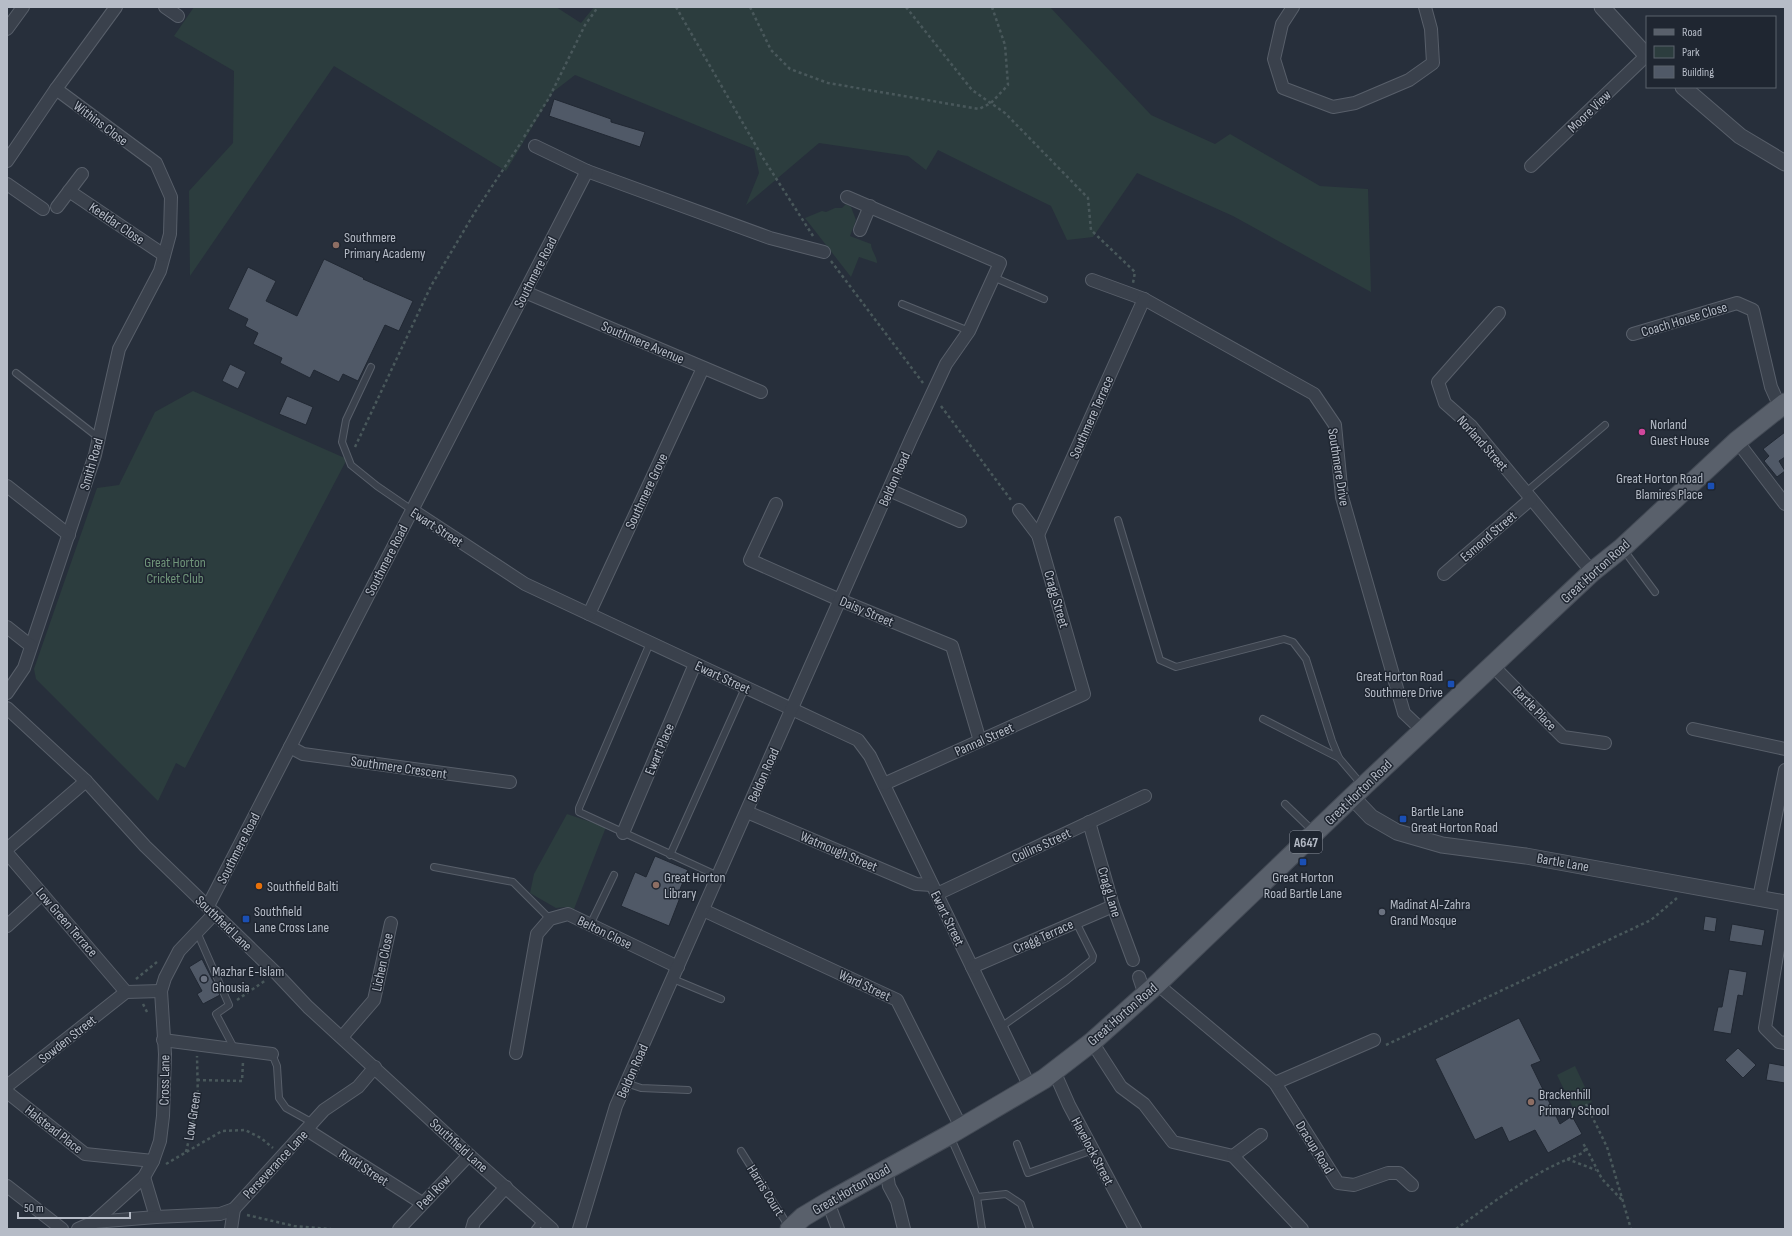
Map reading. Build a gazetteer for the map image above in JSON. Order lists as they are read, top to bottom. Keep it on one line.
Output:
{"streets":{"main road":["Great Horton Road","A647"],"street":["Moore View","Withins Close","Keeldar Close","Southmere Road","Coach House Close","Southmere Avenue","Southmere Terrace","Norland Street","Smith Road","Southmere Drive","Beldon Road","Southmere Grove","Ewart Street","Esmond Street","Cragg Street","Daisy Street","Bartle Place","Pannal Street","Ewart Place","Southmere Crescent","Collins Street","Watmough Street","Bartle Lane","Cragg Lane","Low Green Terrace","Southfield Lane","Belton Close","Cragg Terrace","Lichen Close","Ward Street","Sowden Street","Cross Lane","Halstead Place","Dracup Road","Havelock Street","Perseverance Lane","Rudd Street","Peel Row"],"lane":["Harris Court"],"path":["Low Green"]},"crossings":[["Withins Close","Smith Road"],["Keeldar Close","Smith Road"],["Southmere Road","Southmere Avenue"],["Southmere Road","Ewart Street"],["Southmere Road","Southmere Crescent"],["Southmere Road","Southfield Lane"],["Southmere Road","Cross Lane"],["Coach House Close","Great Horton Road"],["Southmere Avenue","Southmere Grove"],["Southmere Terrace","Southmere Drive"],["Southmere Terrace","Cragg Street"],["Norland Street","Esmond Street"],["Norland Street","Great Horton Road"],["Southmere Drive","Great Horton Road"],["Beldon Road","Ewart Street"],["Beldon Road","Daisy Street"],["Beldon Road","Watmough Street"],["Beldon Road","Belton Close"],["Beldon Road","Ward Street"],["Southmere Grove","Ewart Street"],["Ewart Street","Great Horton Road"],["Ewart Street","Pannal Street"],["Ewart Street","Ewart Place"],["Ewart Street","Collins Street"],["Ewart Street","Watmough Street"],["Ewart Street","Cragg Terrace"],["Great Horton Road","Bartle Place"],["Great Horton Road","Bartle Lane"],["Great Horton Road","Ward Street"],["Great Horton Road","Dracup Road"],["Great Horton Road","Havelock Street"],["Great Horton Road","Harris Court"],["Cragg Street","Pannal Street"],["Daisy Street","Pannal Street"],["Collins Street","Watmough Street"],["Collins Street","Cragg Lane"],["Cragg Lane","Cragg Terrace"],["Low Green Terrace","Sowden Street"],["Southfield Lane","Lichen Close"],["Southfield Lane","Cross Lane"],["Southfield Lane","Perseverance Lane"],["Southfield Lane","Peel Row"],["Cross Lane","Halstead Place"],["Cross Lane","Perseverance Lane"],["Perseverance Lane","Rudd Street"],["Rudd Street","Peel Row"]],"parks":["Great Horton Cricket Club"],"places":{"other":["Southmere Primary Academy","Norland Guest House","Great Horton Library","Southfield Balti","Madinat Al-Zahra Grand Mosque","Mazhar E-Islam Ghousia","Brackenhill Primary School"],"transit":["Great Horton Road Blamires Place","Great Horton Road Southmere Drive","Bartle Lane Great Horton Road","Great Horton Road Bartle Lane","Southfield Lane Cross Lane"]},"legend":["Road","Park","Building"],"scale_bar":"50 m"}
